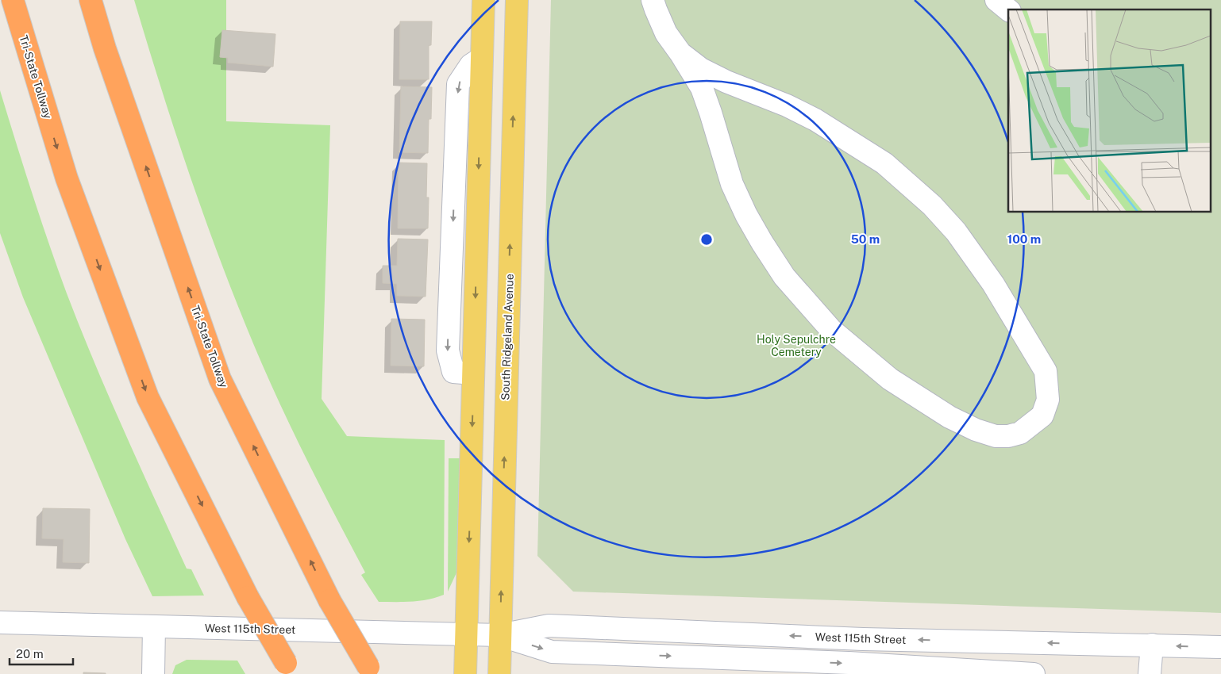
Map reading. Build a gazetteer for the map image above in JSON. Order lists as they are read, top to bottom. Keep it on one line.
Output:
{"streets":{"highway":["Tri-State Tollway"],"main road":["South Ridgeland Avenue"],"street":["West 115th Street"]},"crossings":[["South Ridgeland Avenue","West 115th Street"]],"parks":["Holy Sepulchre Cemetery"],"scale_bar":"20 m","rings":["50 m","100 m"]}
